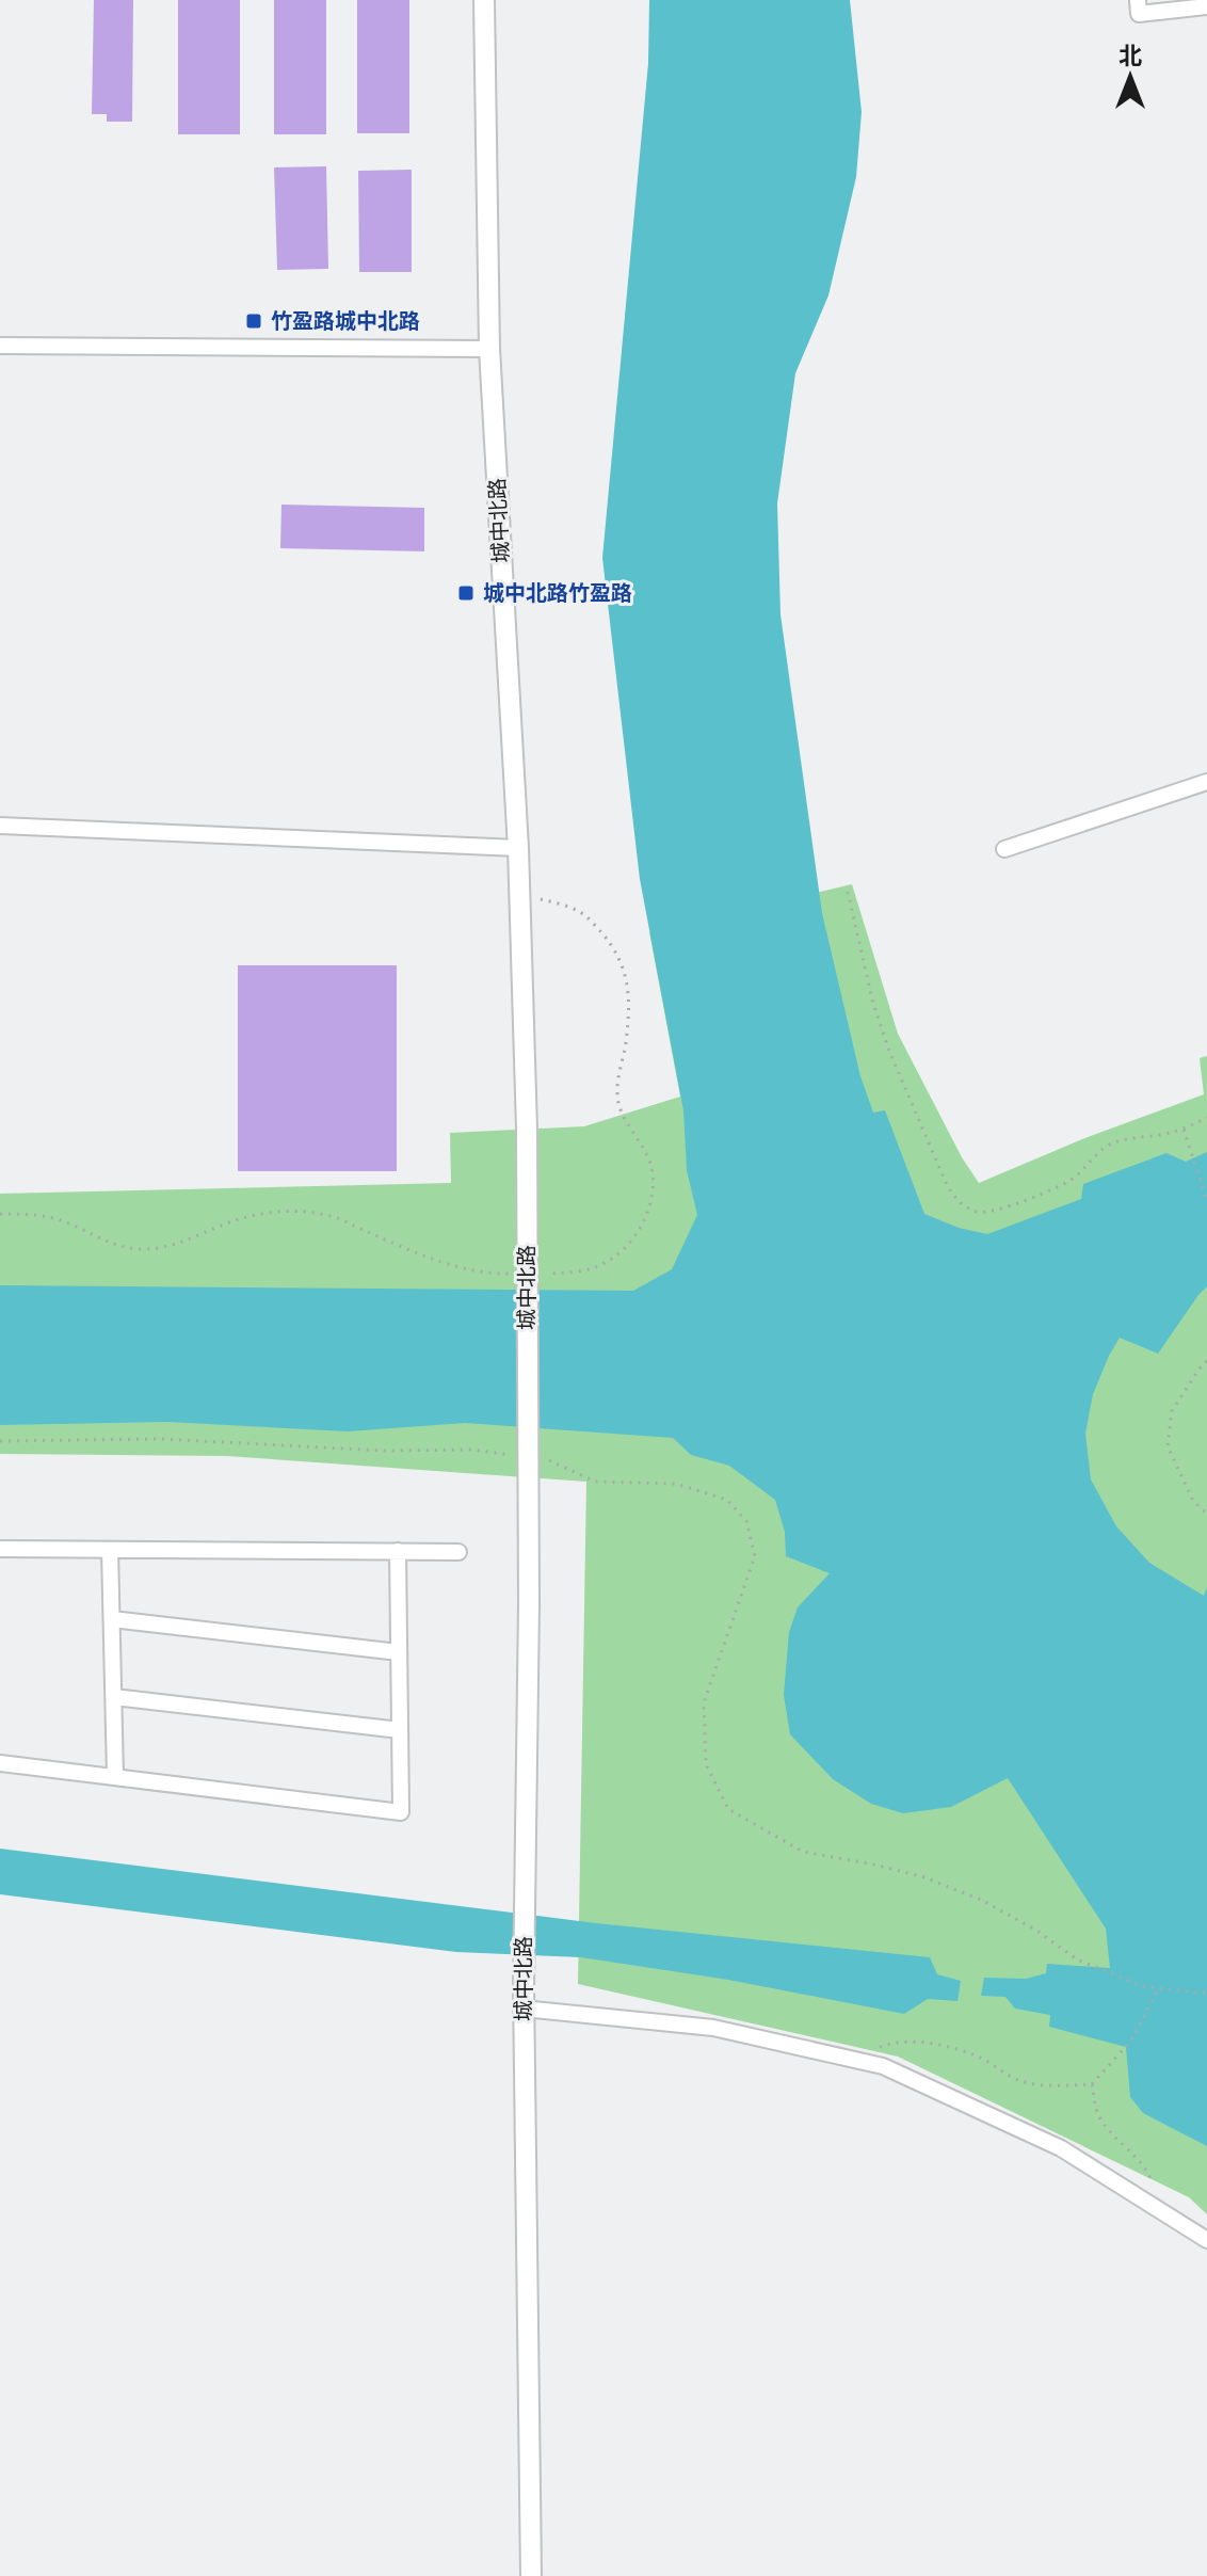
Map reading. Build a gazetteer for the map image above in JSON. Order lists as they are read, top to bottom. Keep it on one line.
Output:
{"streets":{"street":["城中北路"]},"places":{"transit":["竹盈路城中北路","城中北路竹盈路"]},"north":"top"}
